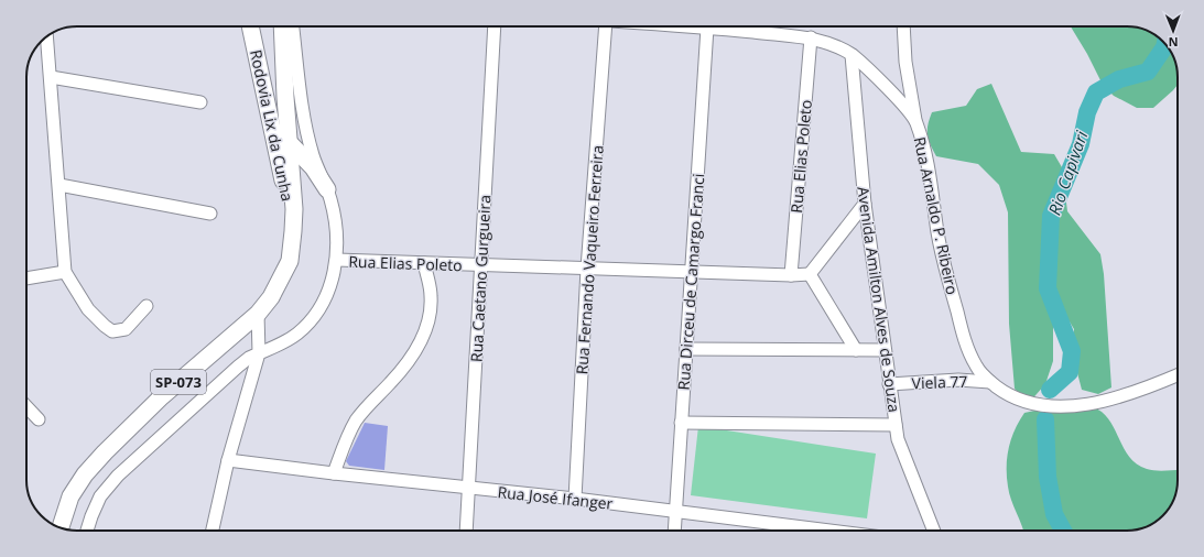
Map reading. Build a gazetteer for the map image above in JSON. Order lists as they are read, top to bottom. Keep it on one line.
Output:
{"streets":{"main road":["Rodovia Lix da Cunha","SP-073"],"street":["Rua Elias Poleto","Rua Arnaldo P. Ribeiro","Rua Fernando Vaqueiro Ferreira","Rua Caetano Gurgueira","Rua Dirceu de Camargo Franci","Avenida Amilton Alves de Souza","Viela 77","Rua José Ifanger"]},"crossings":[["Rua Elias Poleto","Rua Arnaldo P. Ribeiro"],["Rua Elias Poleto","Rua Fernando Vaqueiro Ferreira"],["Rua Elias Poleto","Rua Caetano Gurgueira"],["Rua Elias Poleto","Rua Dirceu de Camargo Franci"],["Rua Arnaldo P. Ribeiro","Rua Dirceu de Camargo Franci"],["Rua Arnaldo P. Ribeiro","Avenida Amilton Alves de Souza"],["Rua Arnaldo P. Ribeiro","Viela 77"],["Rua Fernando Vaqueiro Ferreira","Rua José Ifanger"],["Rua Caetano Gurgueira","Rua José Ifanger"],["Rua Dirceu de Camargo Franci","Rua José Ifanger"],["Avenida Amilton Alves de Souza","Viela 77"]],"water":["Rio Capivari"],"north":"bottom"}
